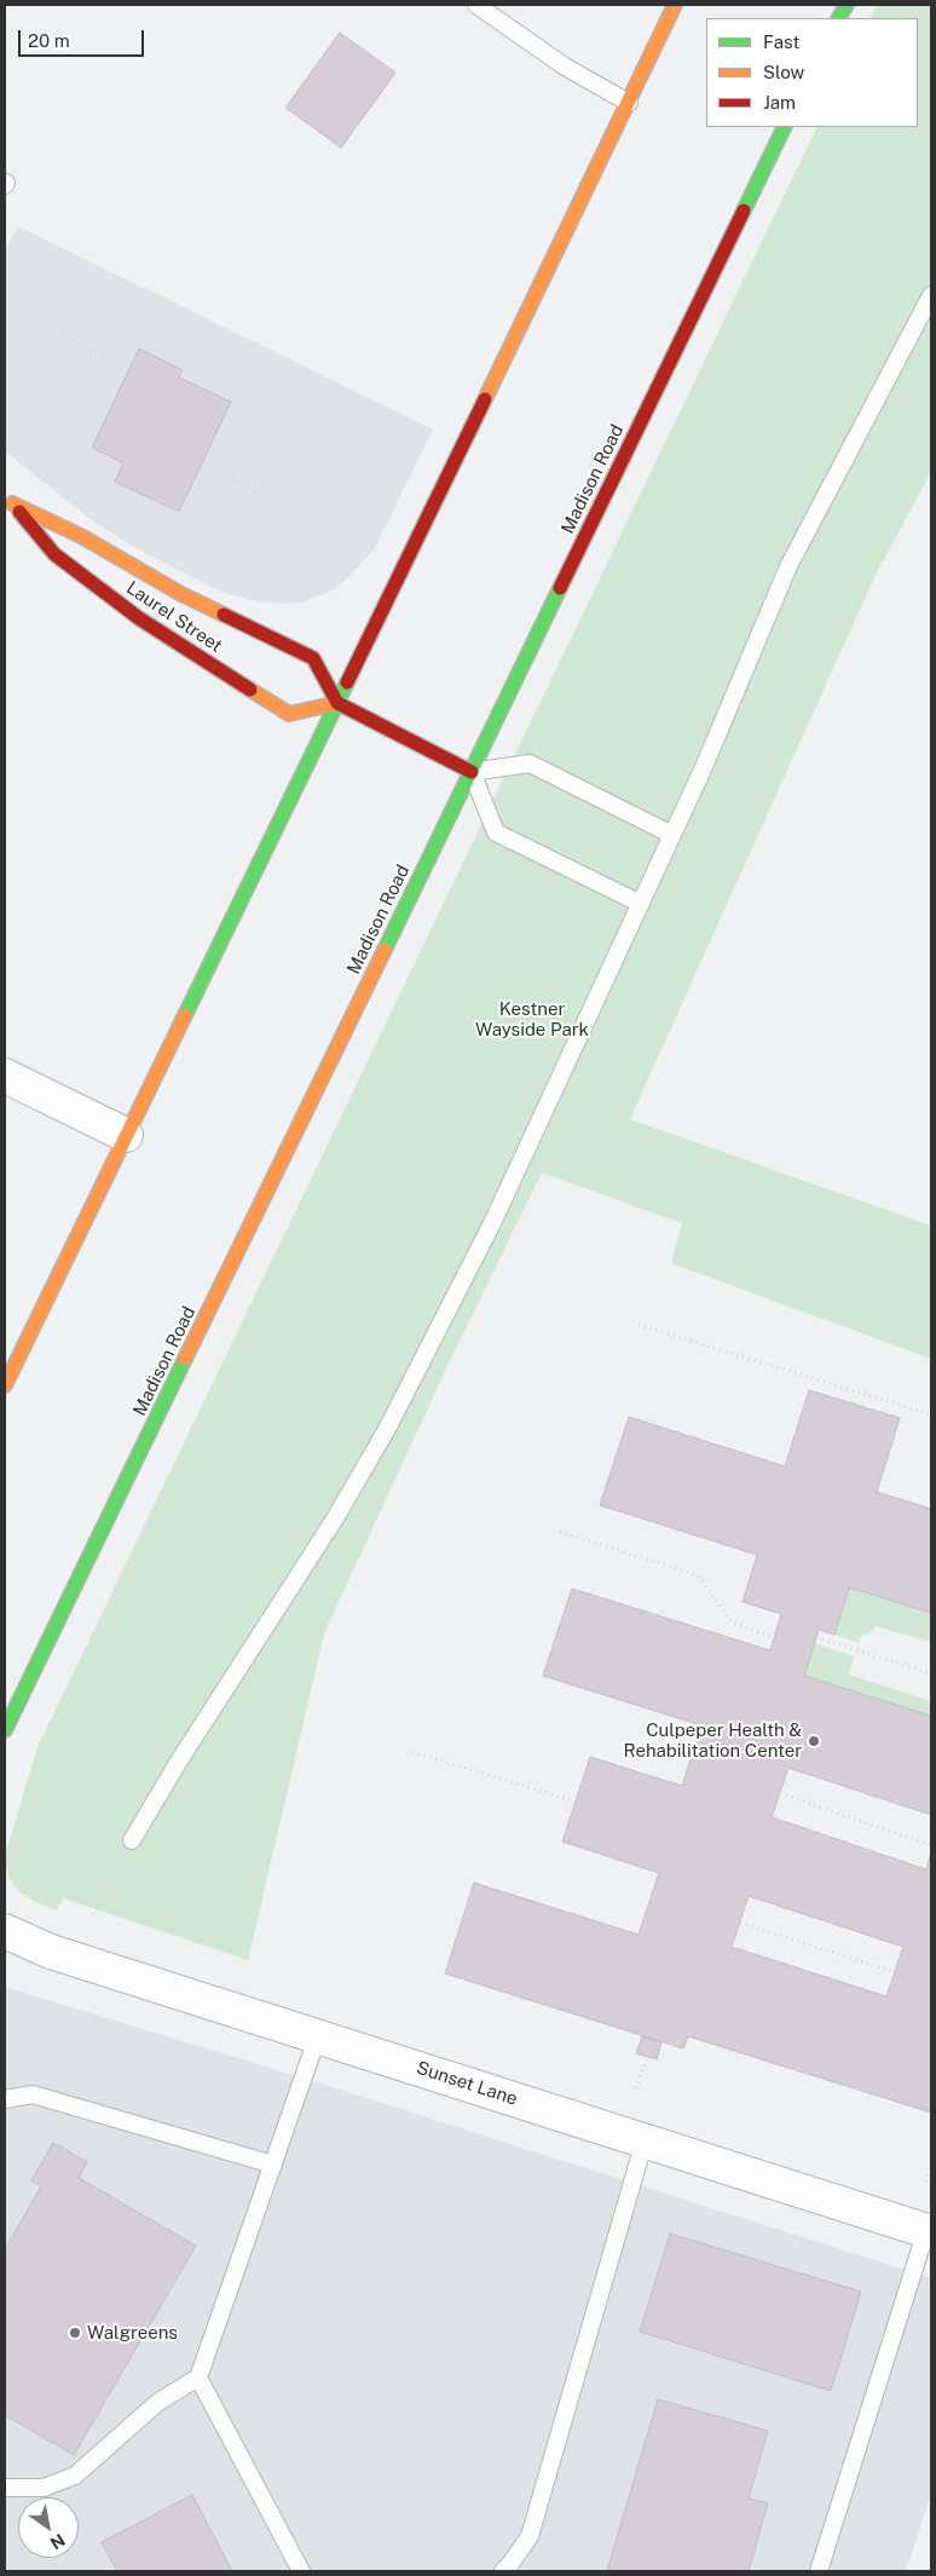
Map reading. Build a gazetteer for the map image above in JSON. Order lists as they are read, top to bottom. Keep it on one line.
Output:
{"streets":{"main road":["Madison Road","Laurel Street"],"street":["Sunset Lane"]},"parks":["Kestner Wayside Park"],"places":["Culpeper Health & Rehabilitation Center","Walgreens"],"legend":["Fast","Slow","Jam"],"scale_bar":"20 m","north":"bottom right"}
